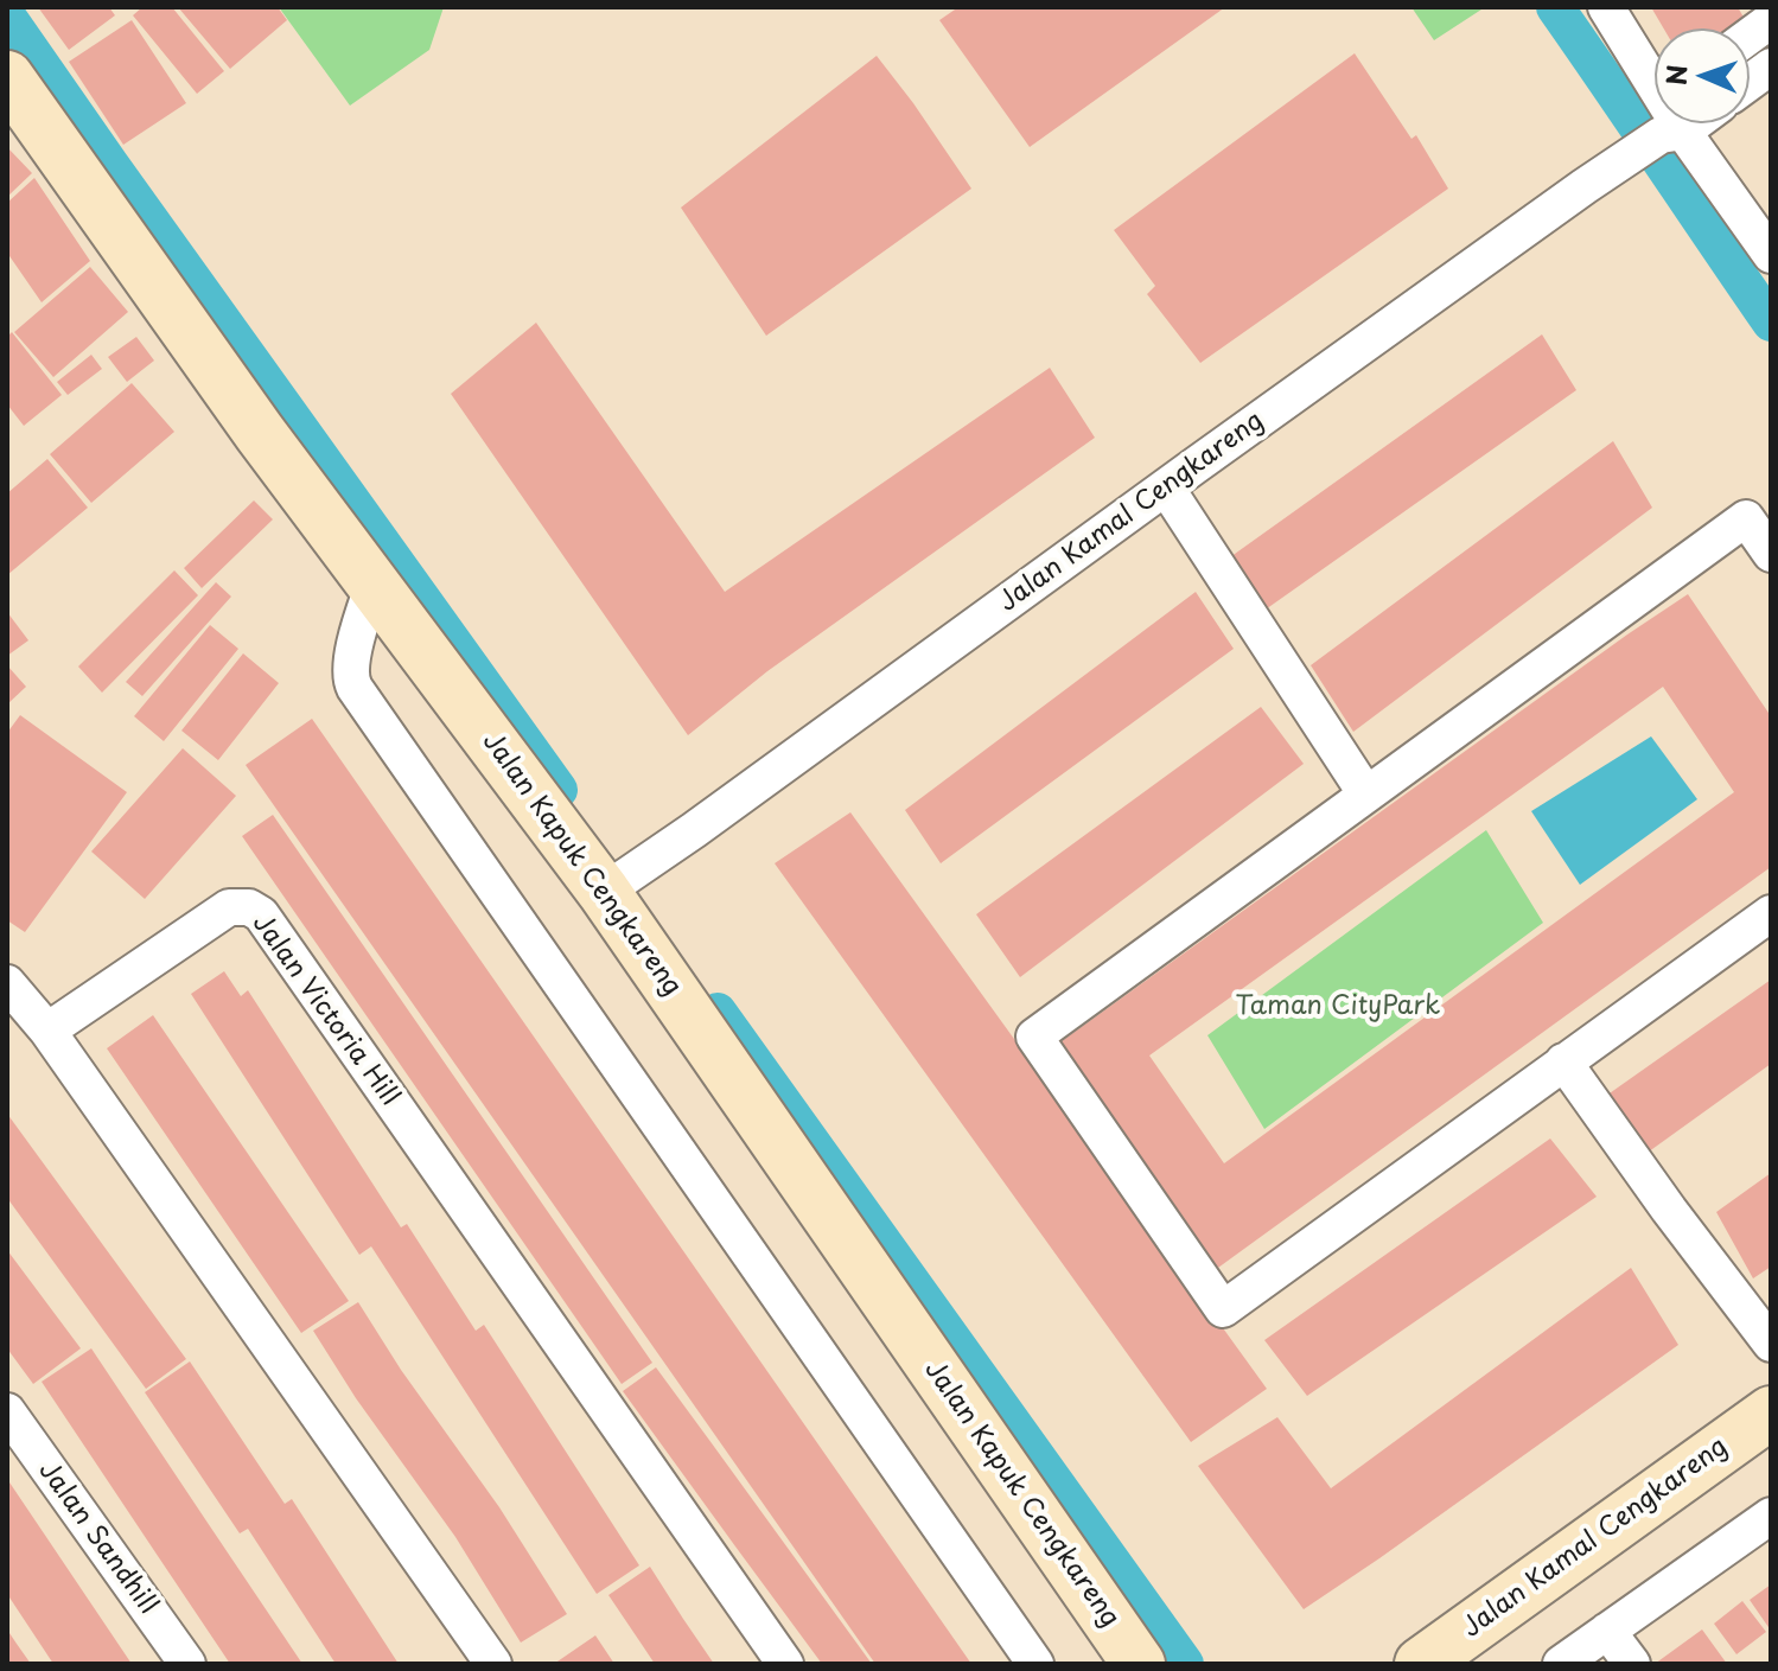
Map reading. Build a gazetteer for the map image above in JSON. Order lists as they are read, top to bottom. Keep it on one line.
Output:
{"streets":{"street":["Jalan Kamal Cengkareng","Jalan Kapuk Cengkareng","Jalan Victoria Hill","Jalan Sandhill"]},"crossings":[["Jalan Kamal Cengkareng","Jalan Kapuk Cengkareng"]],"parks":["Taman CityPark"],"north":"left"}
